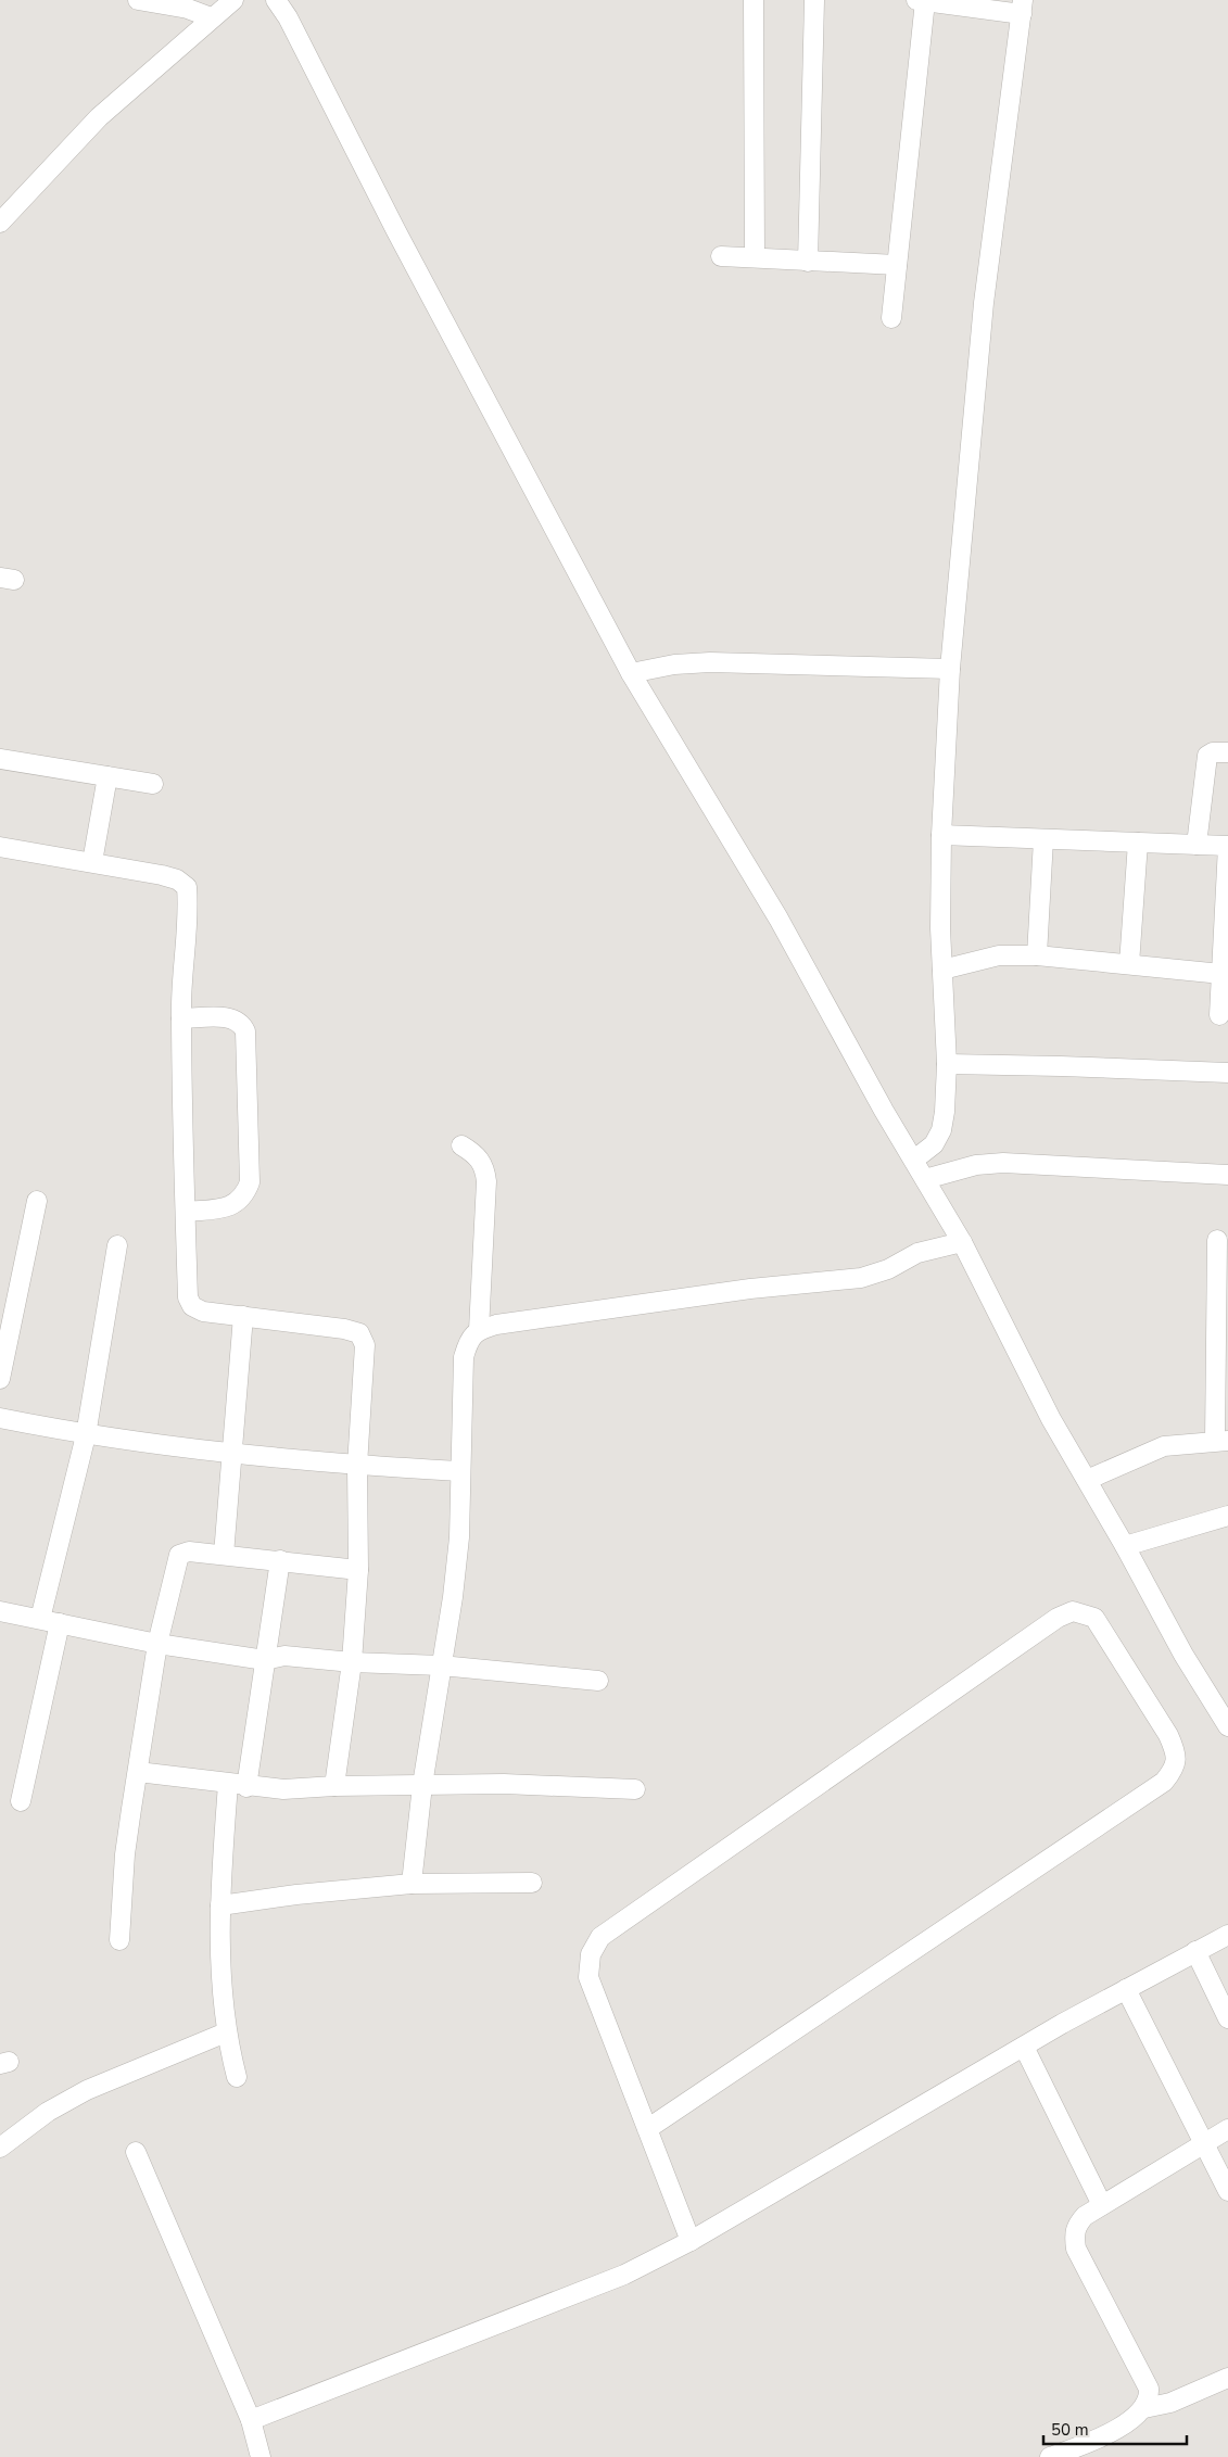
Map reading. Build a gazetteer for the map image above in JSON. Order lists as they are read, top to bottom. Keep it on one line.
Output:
{"scale_bar":"50 m"}
